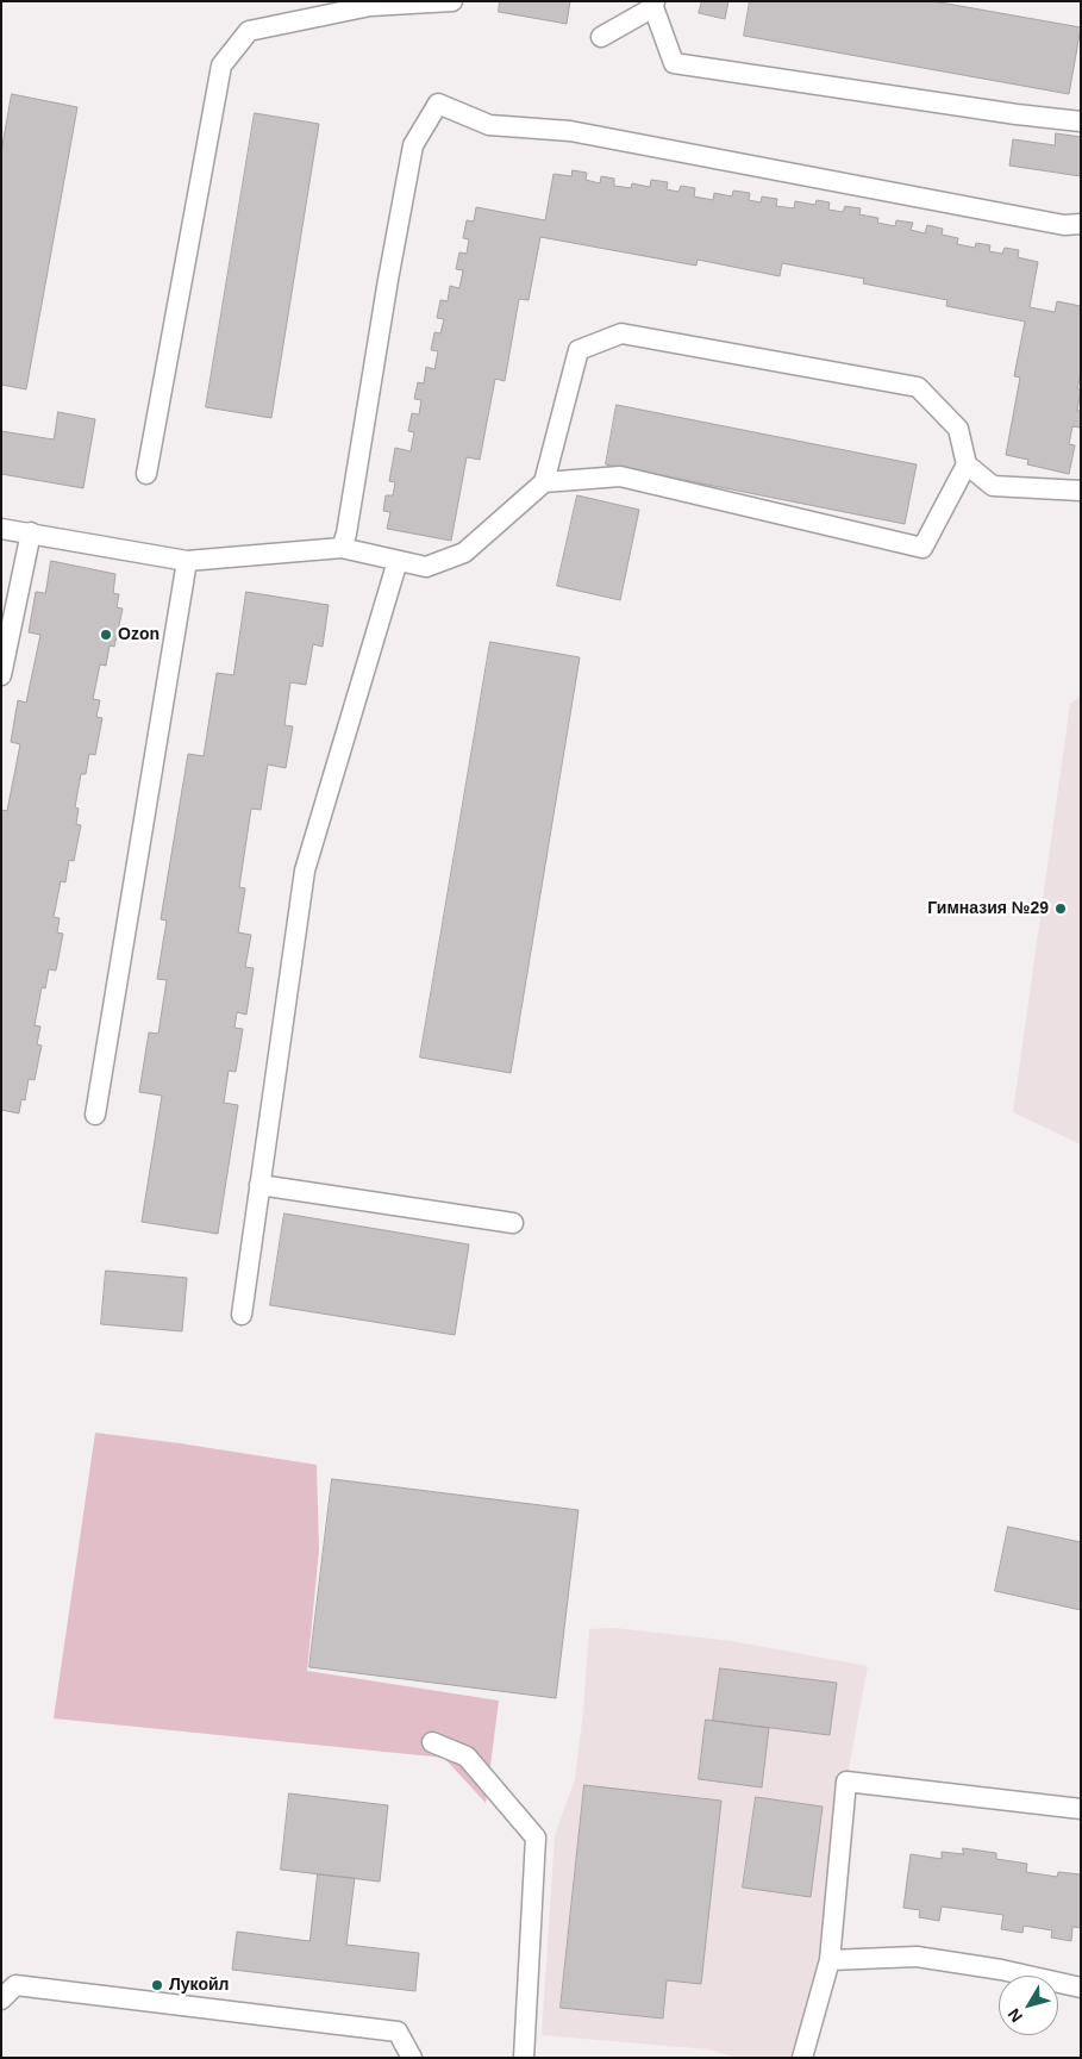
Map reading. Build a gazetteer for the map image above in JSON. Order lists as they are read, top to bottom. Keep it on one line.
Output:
{"places":["Ozon","Гимназия №29","Лукойл"],"north":"bottom left"}
